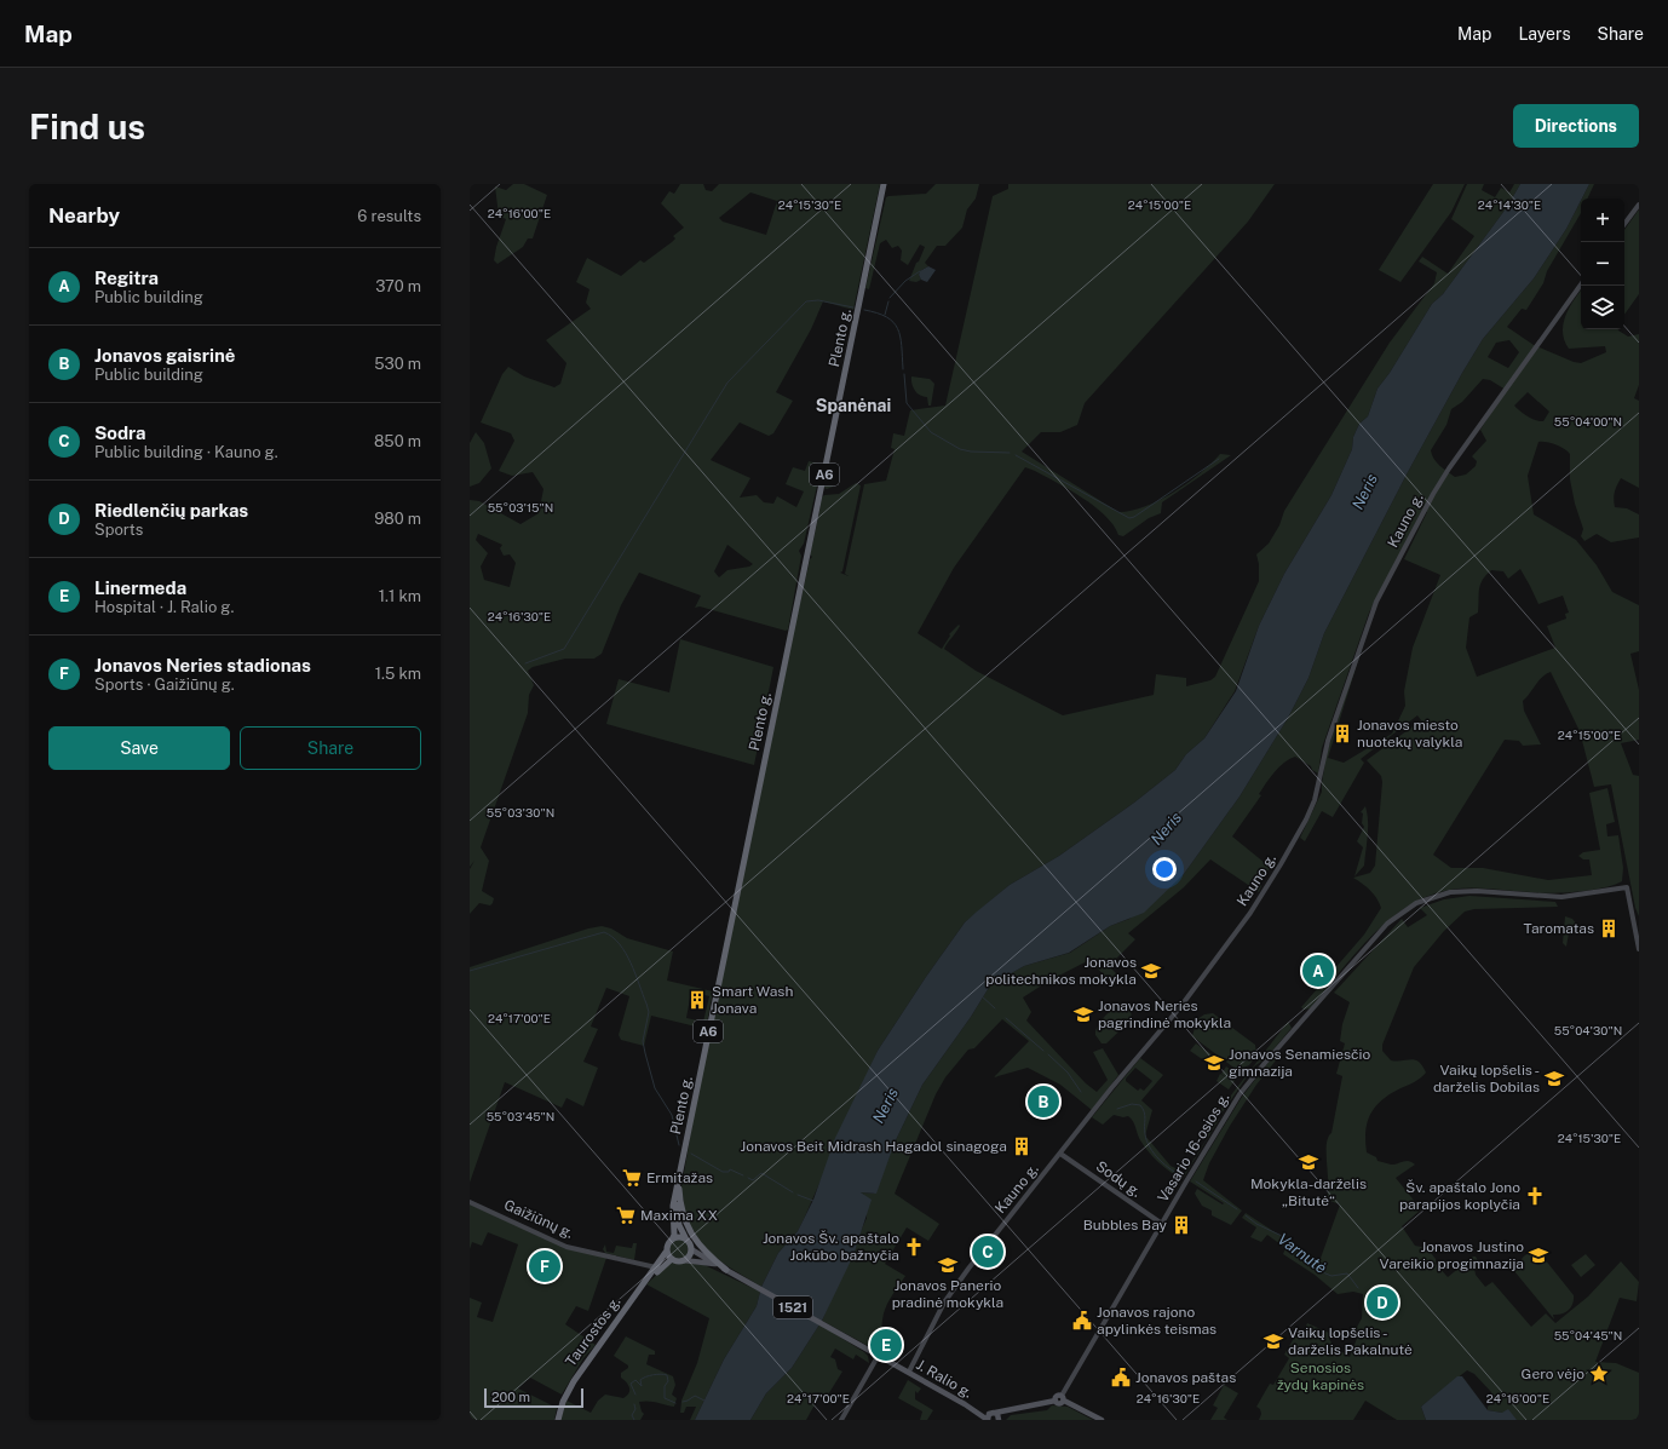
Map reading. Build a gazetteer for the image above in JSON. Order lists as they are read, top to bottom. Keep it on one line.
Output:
{"streets":{"highway":["Plento g.","A6","Taurostos g."],"main road":["Kauno g.","Vasario 16-osios g.","Sodų g.","Gaižiūnų g.","1521","J. Ralio g."]},"crossings":[["Plento g.","A6"],["A6","Gaižiūnų g."],["A6","1521"],["A6","Taurostos g."],["Kauno g.","Sodų g."],["Kauno g.","J. Ralio g."],["Vasario 16-osios g.","Sodų g."],["1521","J. Ralio g."]],"districts":["Spanėnai"],"water":["Neris","Varnutė"],"parks":["Senosios žydų kapinės"],"places":{"building":["Jonavos miesto nuotekų valykla","Taromatas","Smart Wash Jonava","Jonavos Beit Midrash Hagadol sinagoga","Bubbles Bay"],"school or university":["Jonavos politechnikos mokykla","Jonavos Neries pagrindinė mokykla","Jonavos Senamiesčio gimnazija","Vaikų lopšelis - darželis Dobilas","Mokykla-darželis „Bitutė“","Jonavos Justino Vareikio progimnazija","Jonavos Panerio pradinė mokykla","Vaikų lopšelis - darželis Pakalnutė"],"supermarket":["Ermitažas","Maxima XX"],"church":["Šv. apaštalo Jono parapijos koplyčia","Jonavos Šv. apaštalo Jokūbo bažnyčia"],"public building":["Jonavos rajono apylinkės teismas","Jonavos paštas"],"place":["Gero vėjo"]},"scale_bar":"200 m","page":{"header":"Map","nav":["Map","Layers","Share"],"buttons":["Directions",["Save","Share"]],"title":"Find us","heading":["Nearby","6 results"],"map_buttons":["+","−"],"list":[{"mark":"A","name":"Regitra","note":"Public building","value":"370 m"},{"mark":"B","name":"Jonavos gaisrinė","note":"Public building","value":"530 m"},{"mark":"C","name":"Sodra","note":"Public building · Kauno g.","value":"850 m"},{"mark":"D","name":"Riedlenčių parkas","note":"Sports","value":"980 m"},{"mark":"E","name":"Linermeda","note":"Hospital · J. Ralio g.","value":"1.1 km"},{"mark":"F","name":"Jonavos Neries stadionas","note":"Sports · Gaižiūnų g.","value":"1.5 km"}],"pins":["A","B","C","F","D","E"],"scale":"200 m"},"coordinates":["24°14'30\"E","24°15'30\"E","24°15'00\"E","24°16'00\"E","55°04'00\"N","55°03'15\"N","24°16'30\"E","55°03'30\"N","24°17'00\"E","55°04'30\"N","55°03'45\"N","55°04'45\"N"]}
